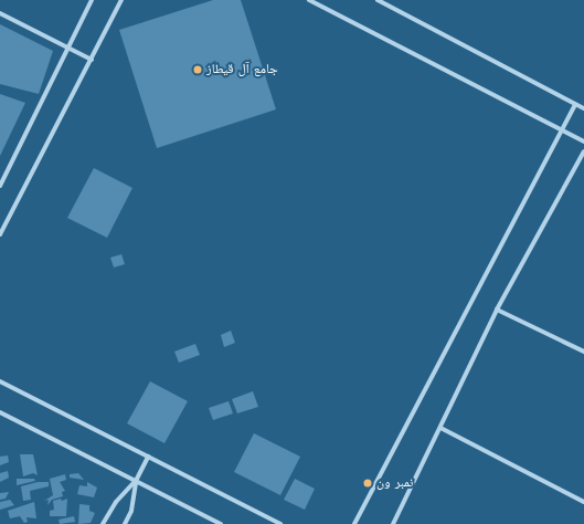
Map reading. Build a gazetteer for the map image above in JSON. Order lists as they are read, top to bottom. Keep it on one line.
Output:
{"places":["جامع آل قيطاز","نمبر ون"]}
